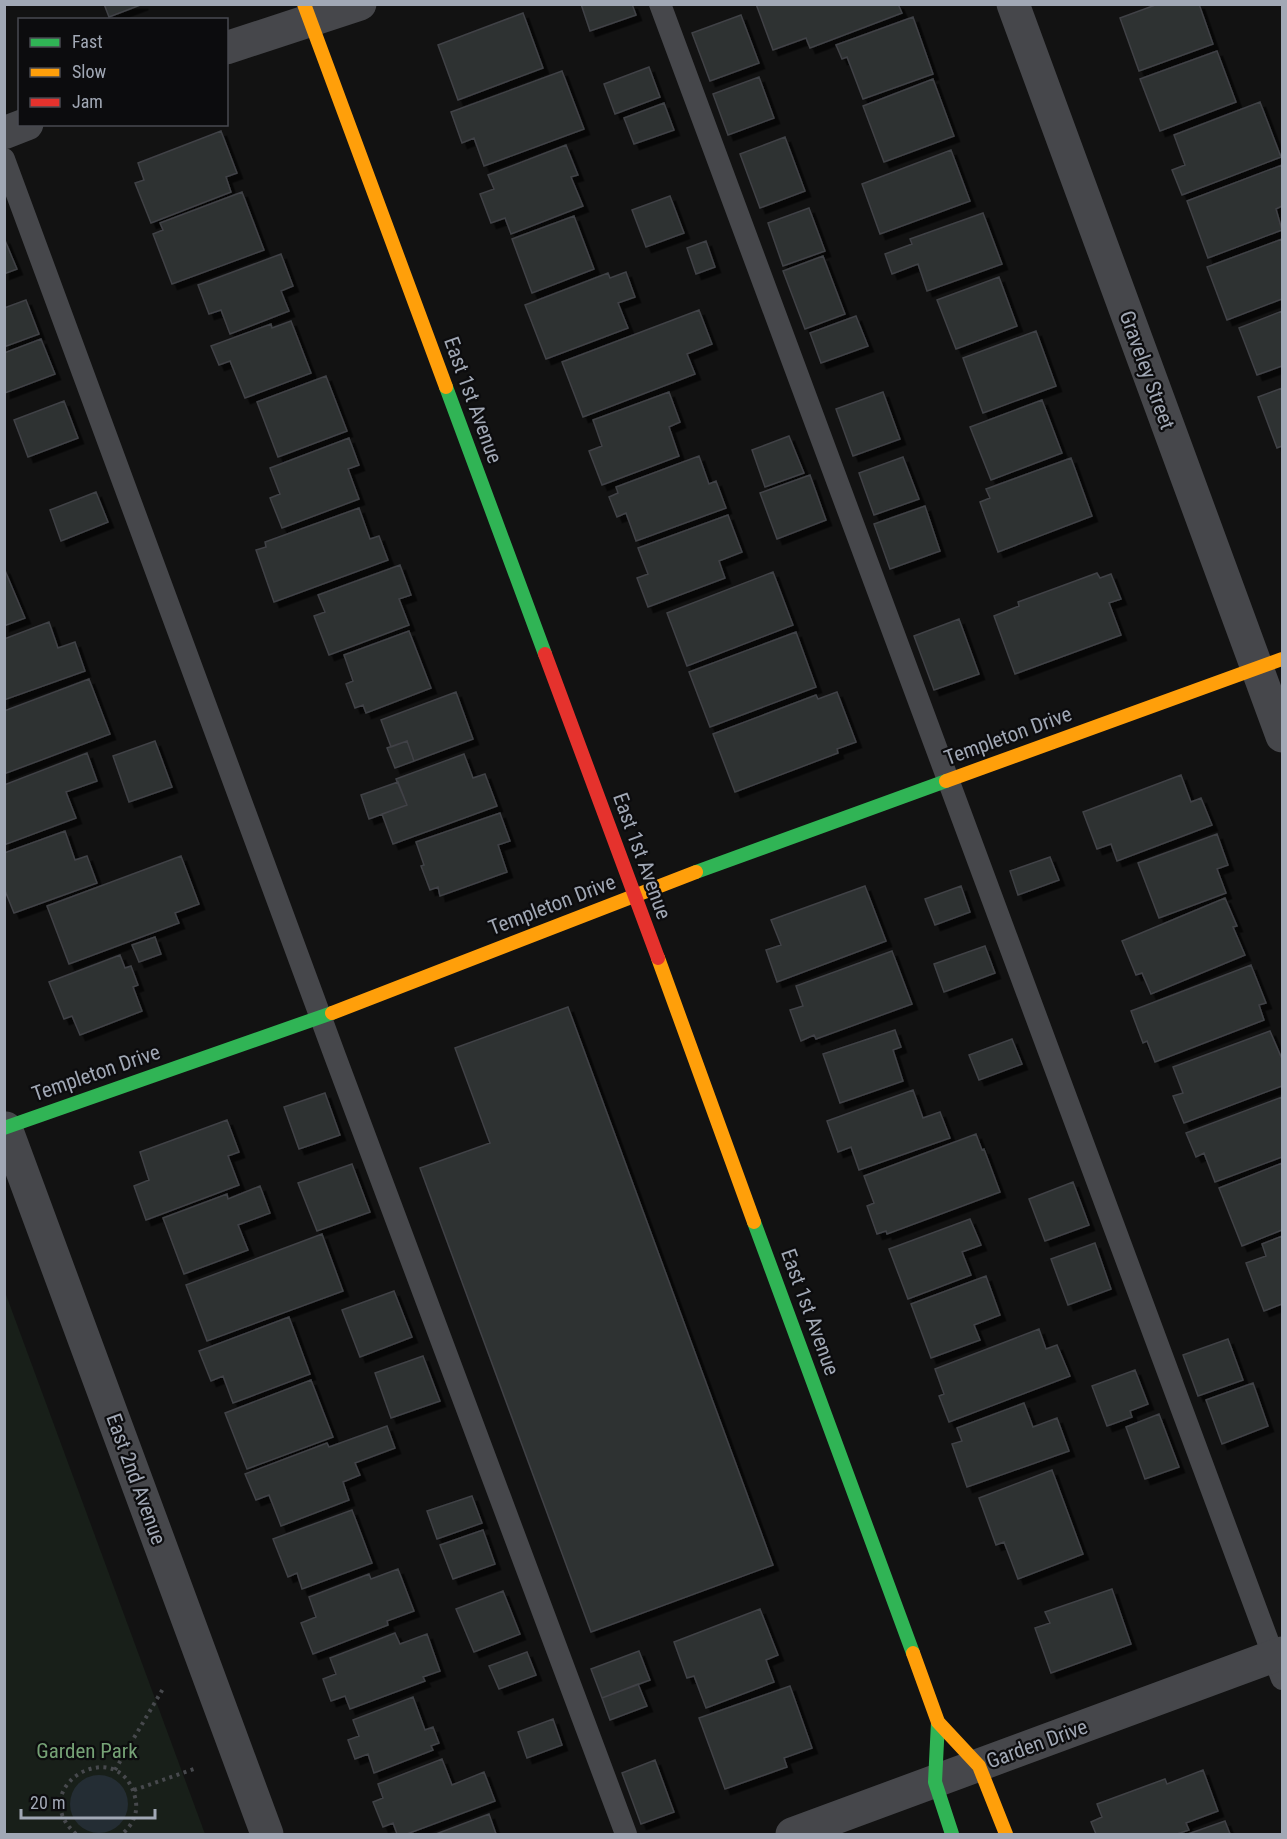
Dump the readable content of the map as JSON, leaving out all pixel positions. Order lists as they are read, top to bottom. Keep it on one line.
{"streets":{"main road":["East 1st Avenue","Templeton Drive"],"street":["Graveley Street","East 2nd Avenue","Garden Drive"]},"crossings":[["Graveley Street","Templeton Drive"],["East 1st Avenue","Templeton Drive"],["East 1st Avenue","Garden Drive"],["Templeton Drive","East 2nd Avenue"]],"parks":["Garden Park"],"legend":["Fast","Slow","Jam"],"scale_bar":"20 m"}
